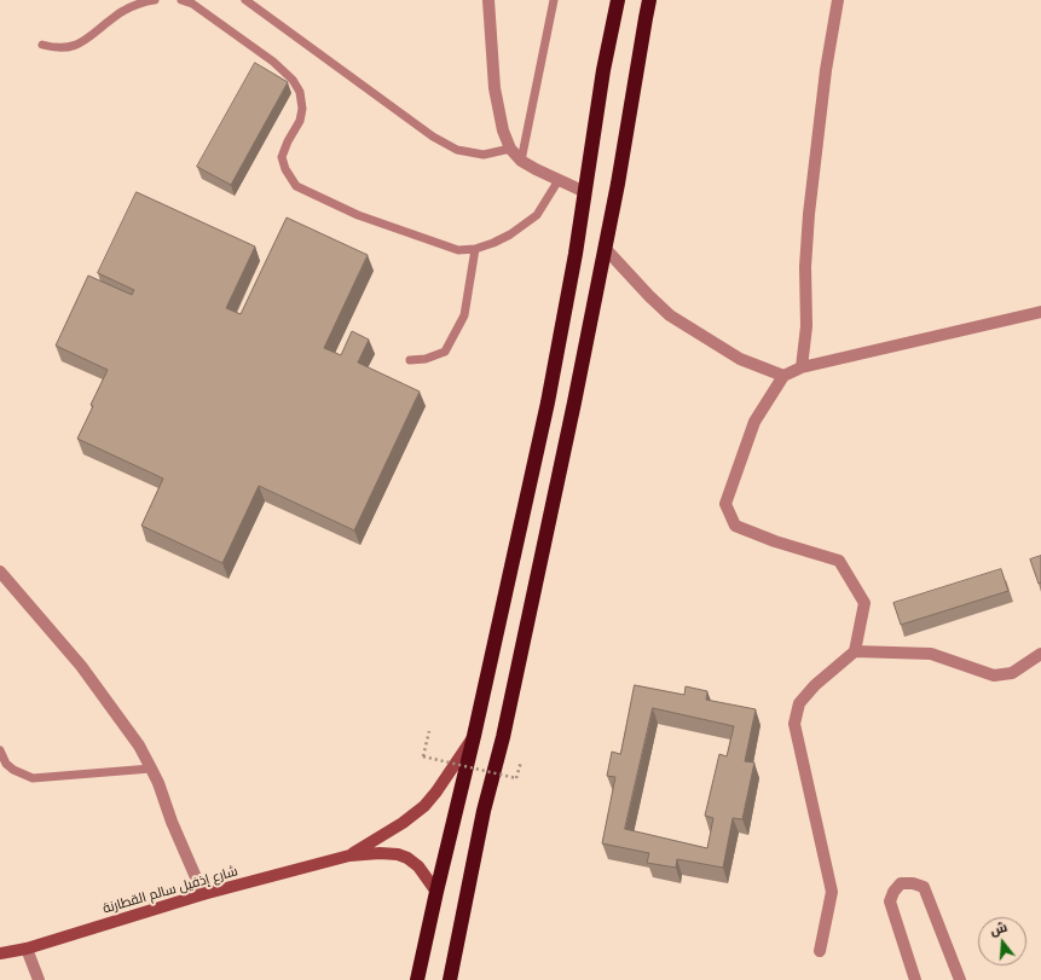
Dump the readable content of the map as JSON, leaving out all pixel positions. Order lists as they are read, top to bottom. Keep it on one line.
{"streets":{"street":["شارع إذفيل سالم القطارنة"]},"north":"top"}
